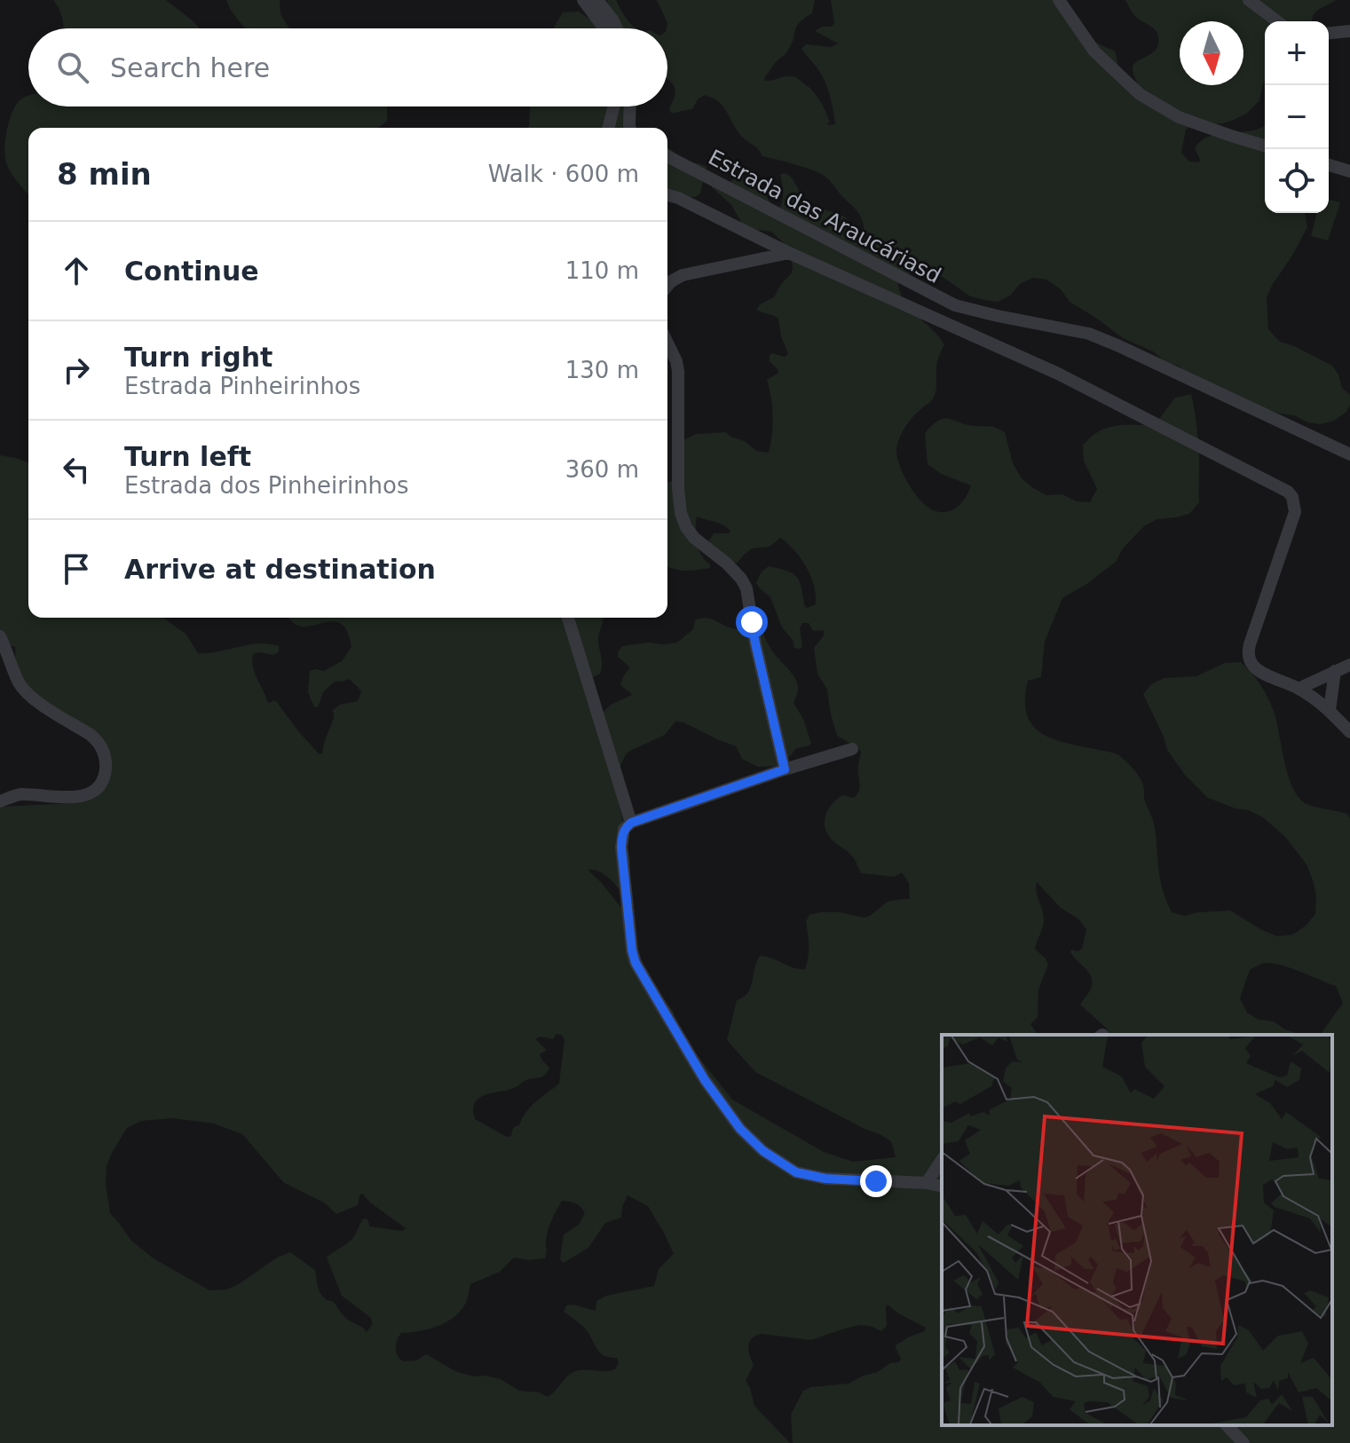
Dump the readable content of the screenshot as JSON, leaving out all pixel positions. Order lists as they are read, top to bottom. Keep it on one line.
{"streets":{"street":["Estrada das Araucáriasd"]},"north":"bottom","page":{"map_buttons":["+","−"],"search":"Search here","heading":["8 min","Walk · 600 m"],"list":[["Continue","110 m"],["Turn right","Estrada Pinheirinhos","130 m"],["Turn left","Estrada dos Pinheirinhos","360 m"],"Arrive at destination"]}}
